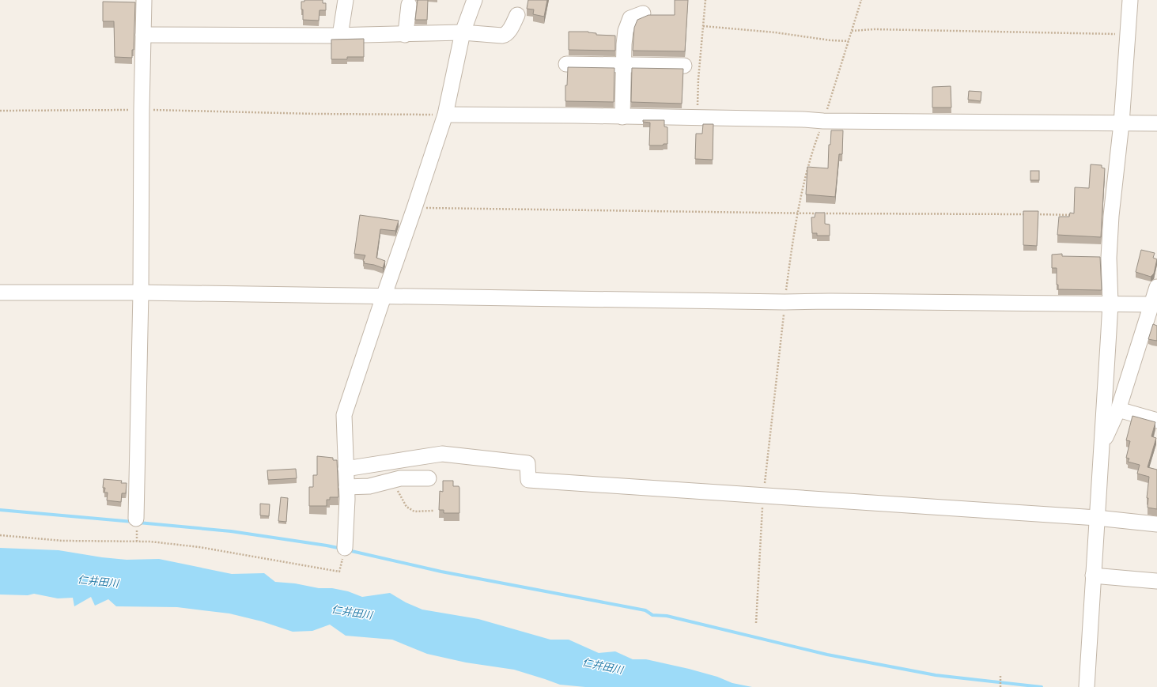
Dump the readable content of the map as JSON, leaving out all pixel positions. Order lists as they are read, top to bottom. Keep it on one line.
{"water":["仁井田川"]}
